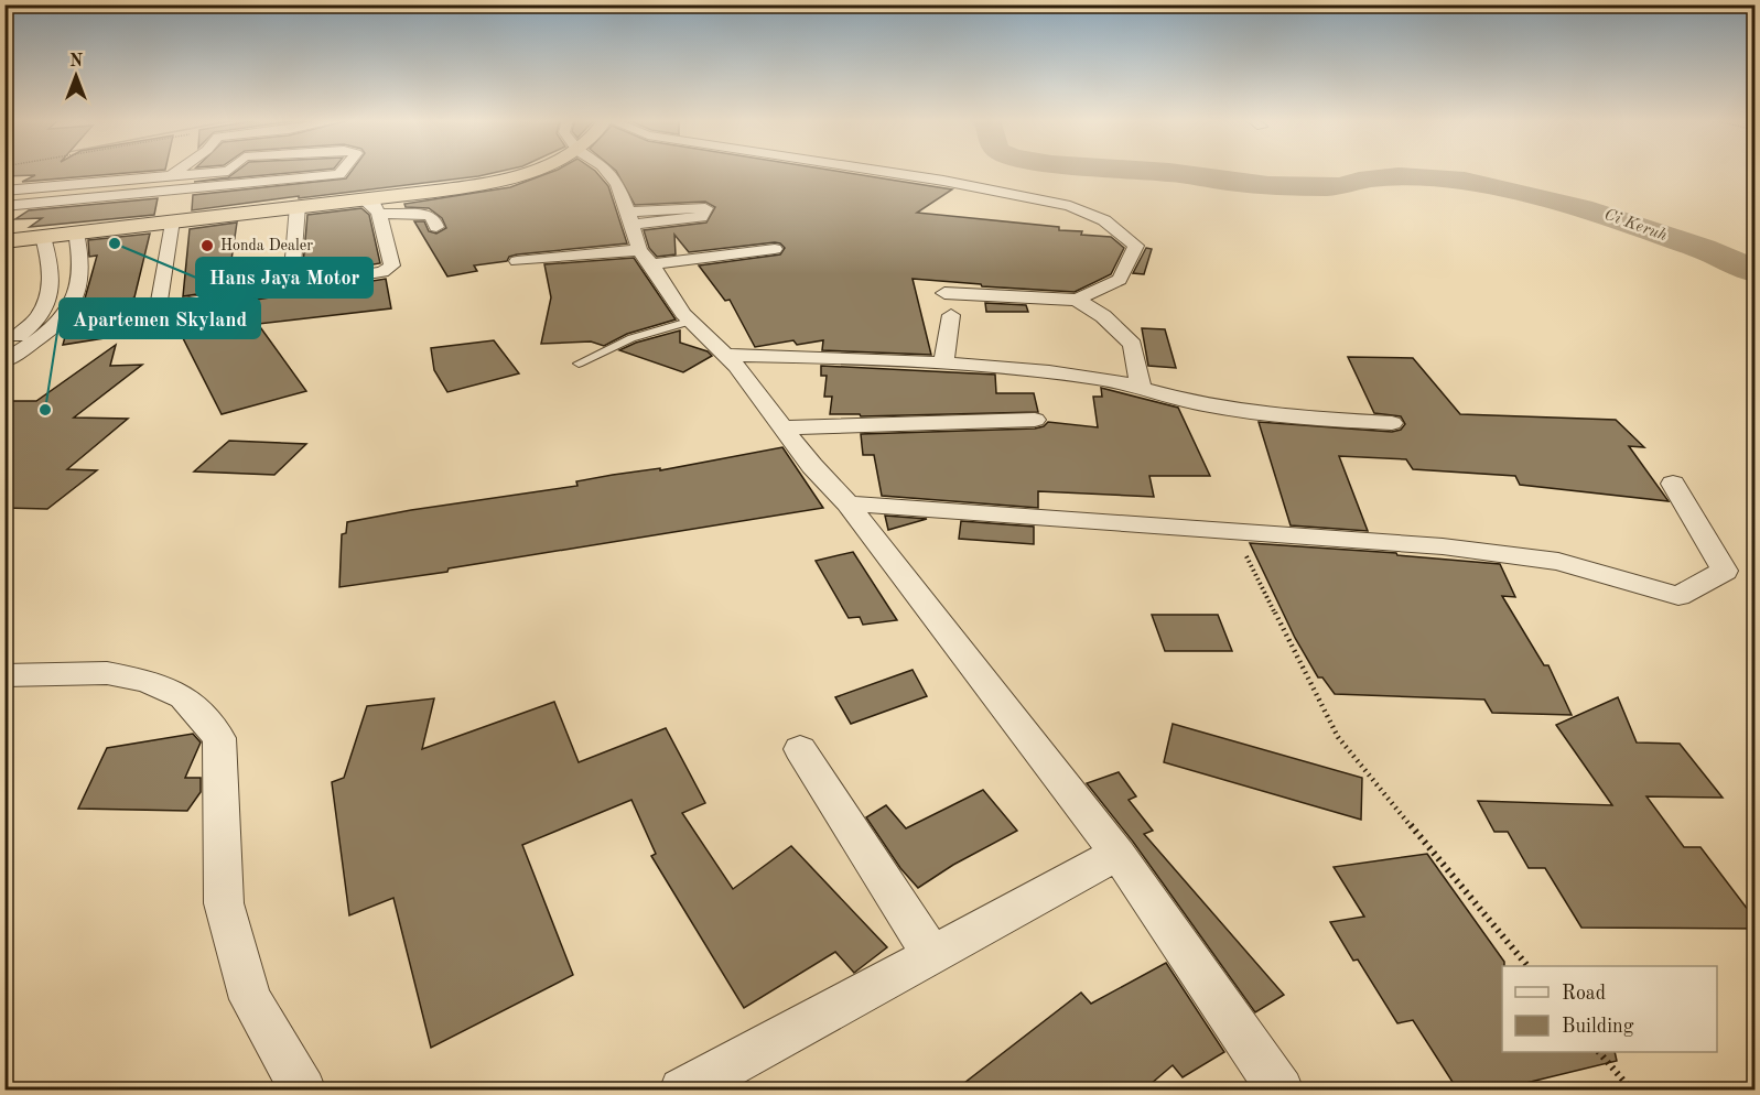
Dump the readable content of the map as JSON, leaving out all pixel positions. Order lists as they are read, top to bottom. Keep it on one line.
{"water":["Ci Keruh"],"places":["Hans Jaya Motor","Honda Dealer","Apartemen Skyland"],"legend":["Road","Building"],"north":"top"}
